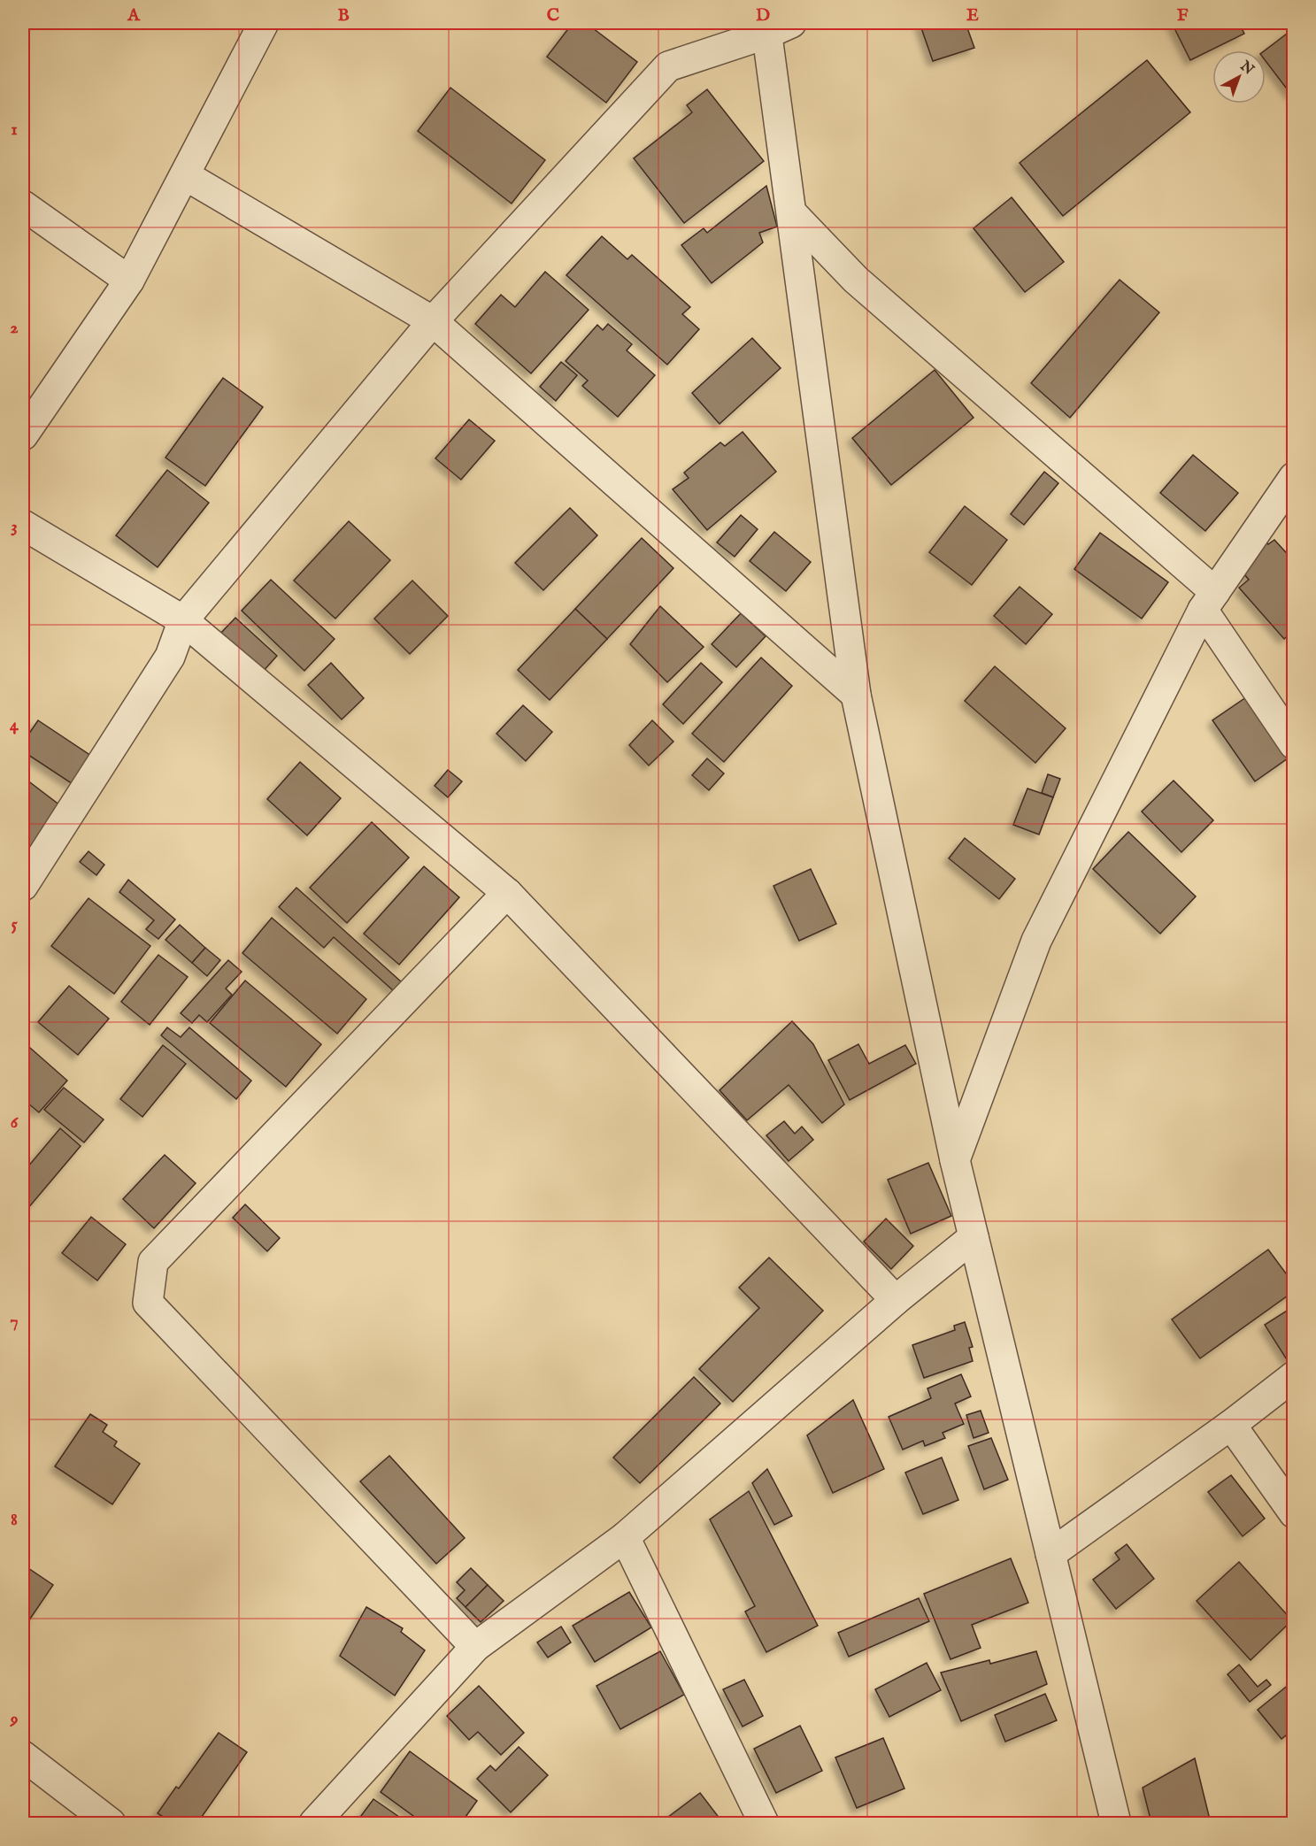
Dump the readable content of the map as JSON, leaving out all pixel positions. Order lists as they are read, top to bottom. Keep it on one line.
{"north":"top right","grid":{"columns":["A","B","C","D","E","F"],"rows":["1","2","3","4","5","6","7","8","9"]}}
